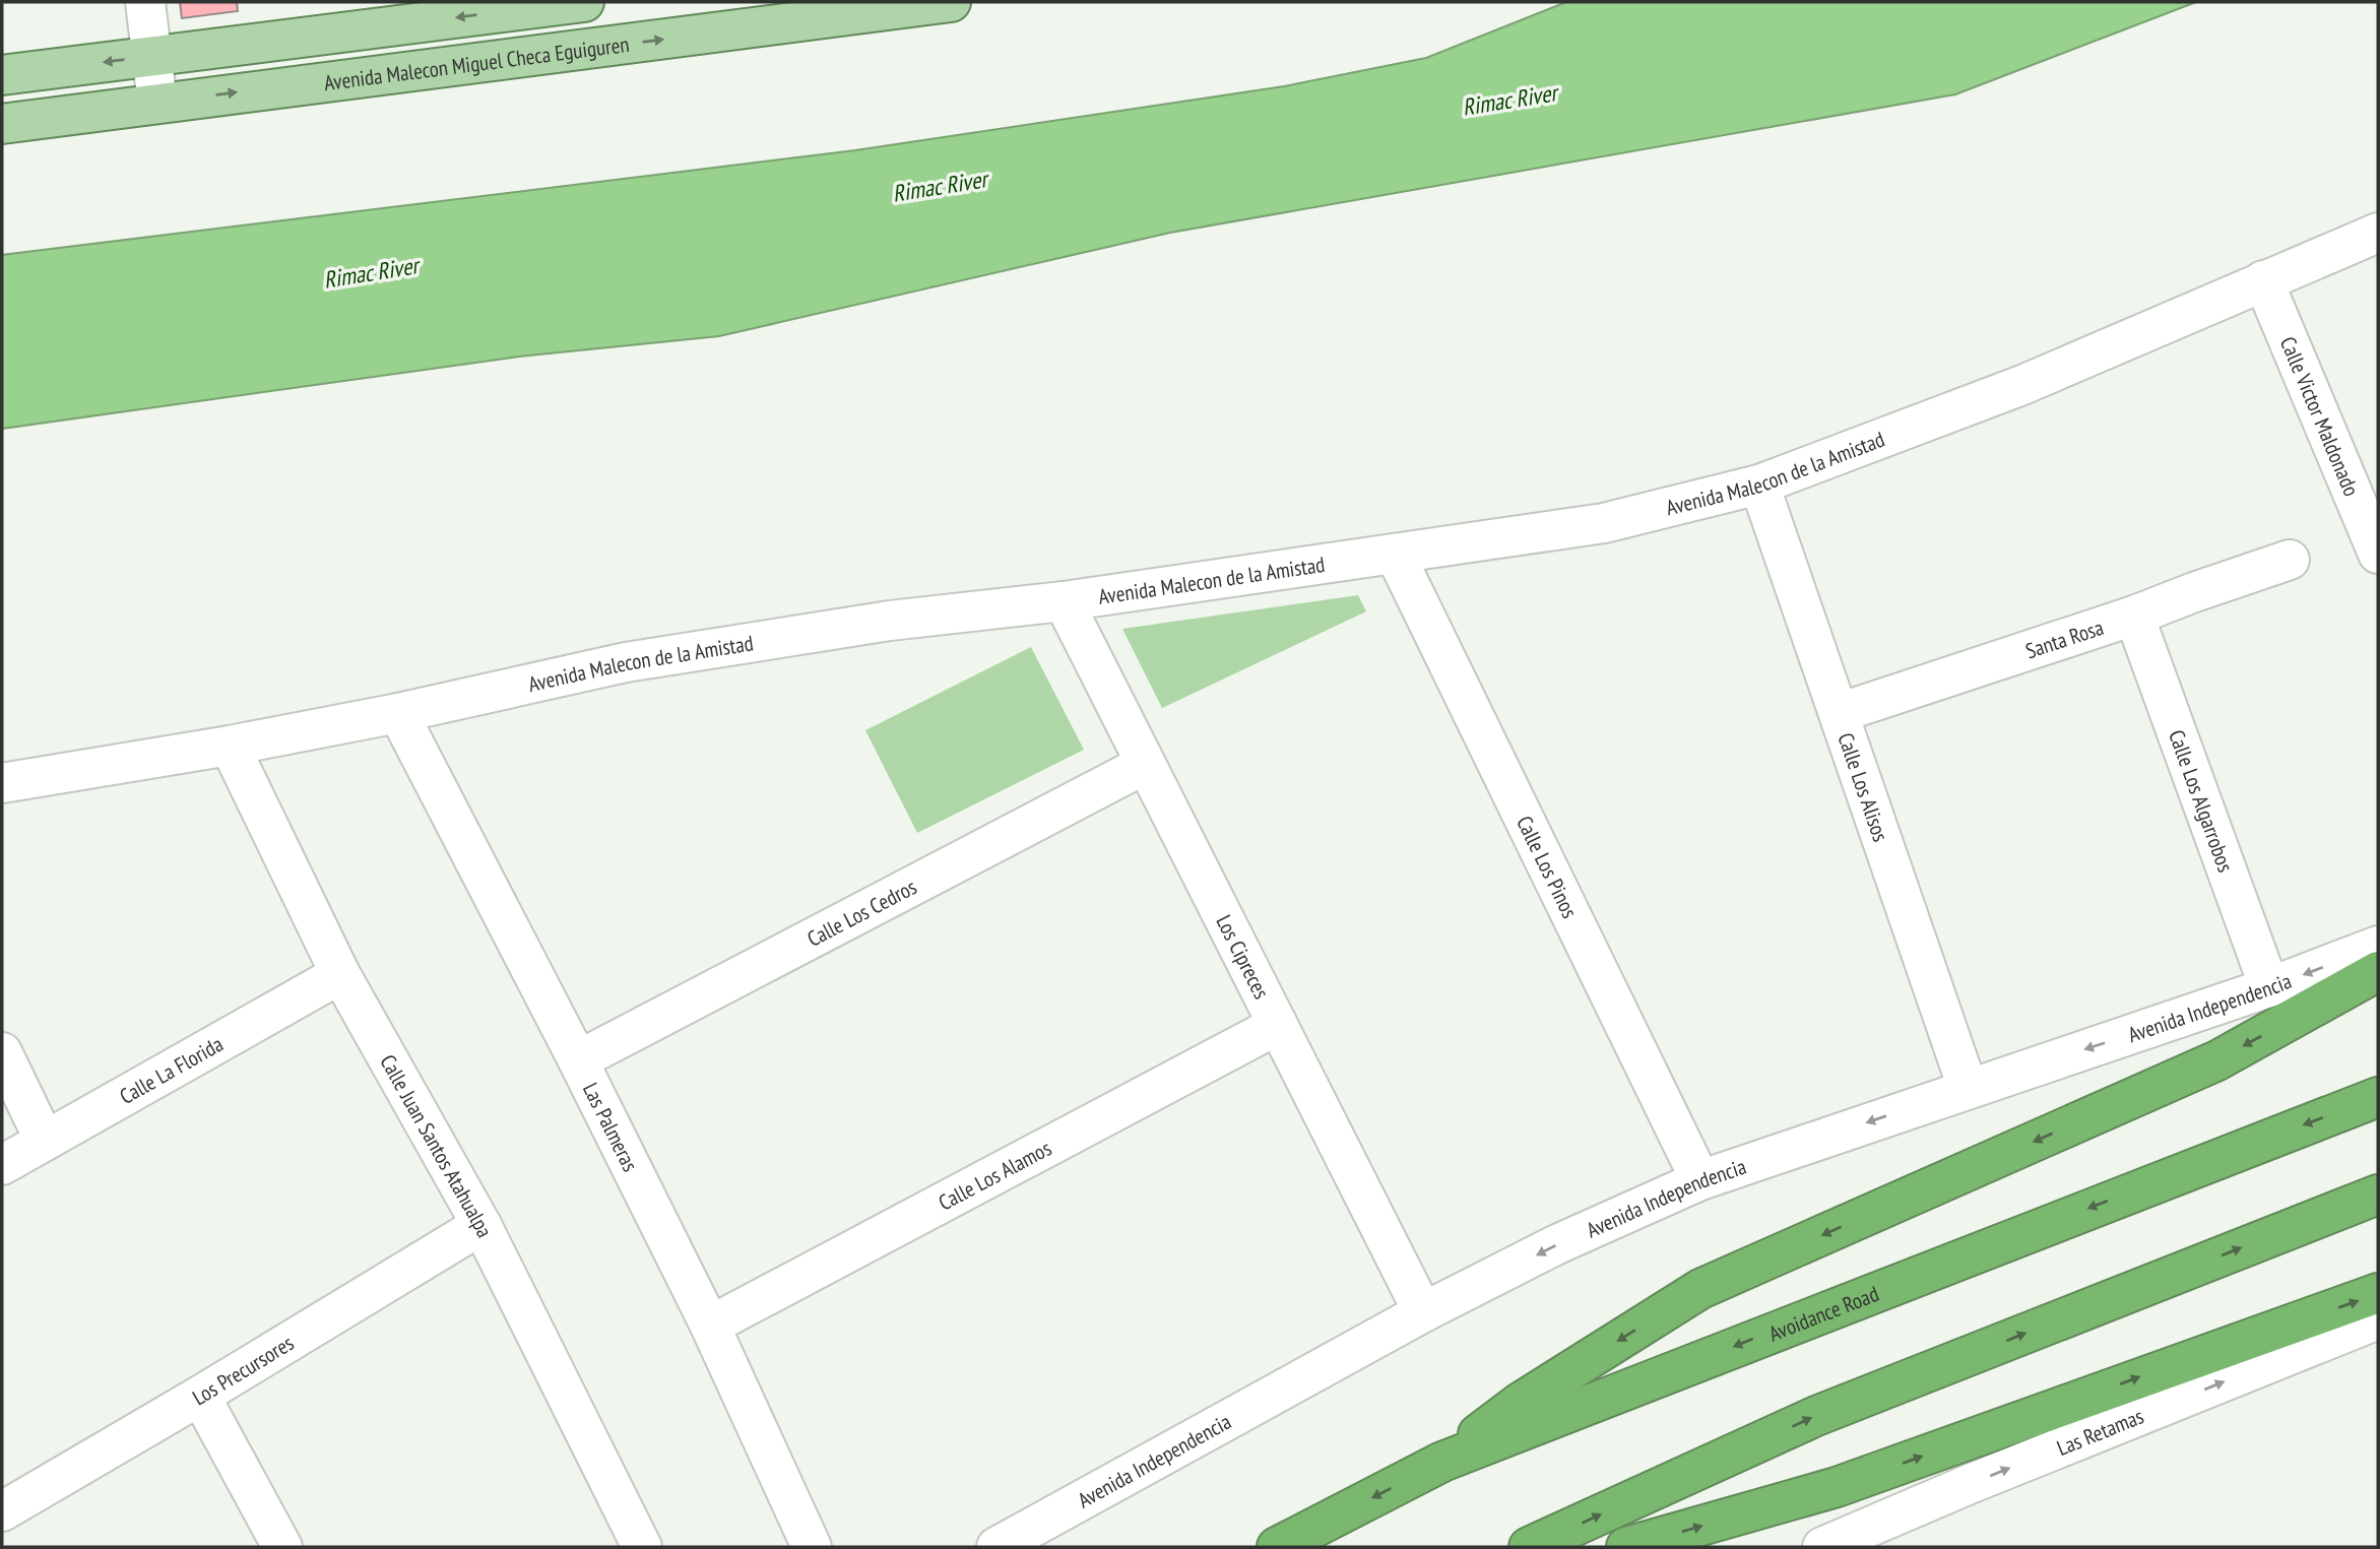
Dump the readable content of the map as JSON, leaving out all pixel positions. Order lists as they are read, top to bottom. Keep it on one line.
{"streets":{"highway":["Avoidance Road"],"main road":["Avenida Malecon Miguel Checa Eguiguren"],"street":["Calle Victor Maldonado","Avenida Malecon de la Amistad","Santa Rosa","Calle Los Alisos","Calle Los Algarrobos","Calle Los Pinos","Calle Los Cedros","Los Cipreces","Avenida Independencia","Calle La Florida","Las Palmeras","Calle Juan Santos Atahualpa","Calle Los Alamos","Los Precursores","Las Retamas"]},"crossings":[["Calle Victor Maldonado","Avenida Malecon de la Amistad"],["Avenida Malecon de la Amistad","Calle Los Alisos"],["Avenida Malecon de la Amistad","Calle Los Pinos"],["Avenida Malecon de la Amistad","Los Cipreces"],["Avenida Malecon de la Amistad","Las Palmeras"],["Avenida Malecon de la Amistad","Calle Juan Santos Atahualpa"],["Santa Rosa","Calle Los Alisos"],["Santa Rosa","Calle Los Algarrobos"],["Calle Los Alisos","Avenida Independencia"],["Calle Los Algarrobos","Avenida Independencia"],["Calle Los Pinos","Avenida Independencia"],["Calle Los Cedros","Los Cipreces"],["Calle Los Cedros","Las Palmeras"],["Los Cipreces","Avenida Independencia"],["Los Cipreces","Calle Los Alamos"],["Calle La Florida","Calle Juan Santos Atahualpa"],["Las Palmeras","Calle Los Alamos"],["Calle Juan Santos Atahualpa","Los Precursores"]],"one_way":["Avenida Independencia","Las Retamas"],"water":["Rimac River"]}
